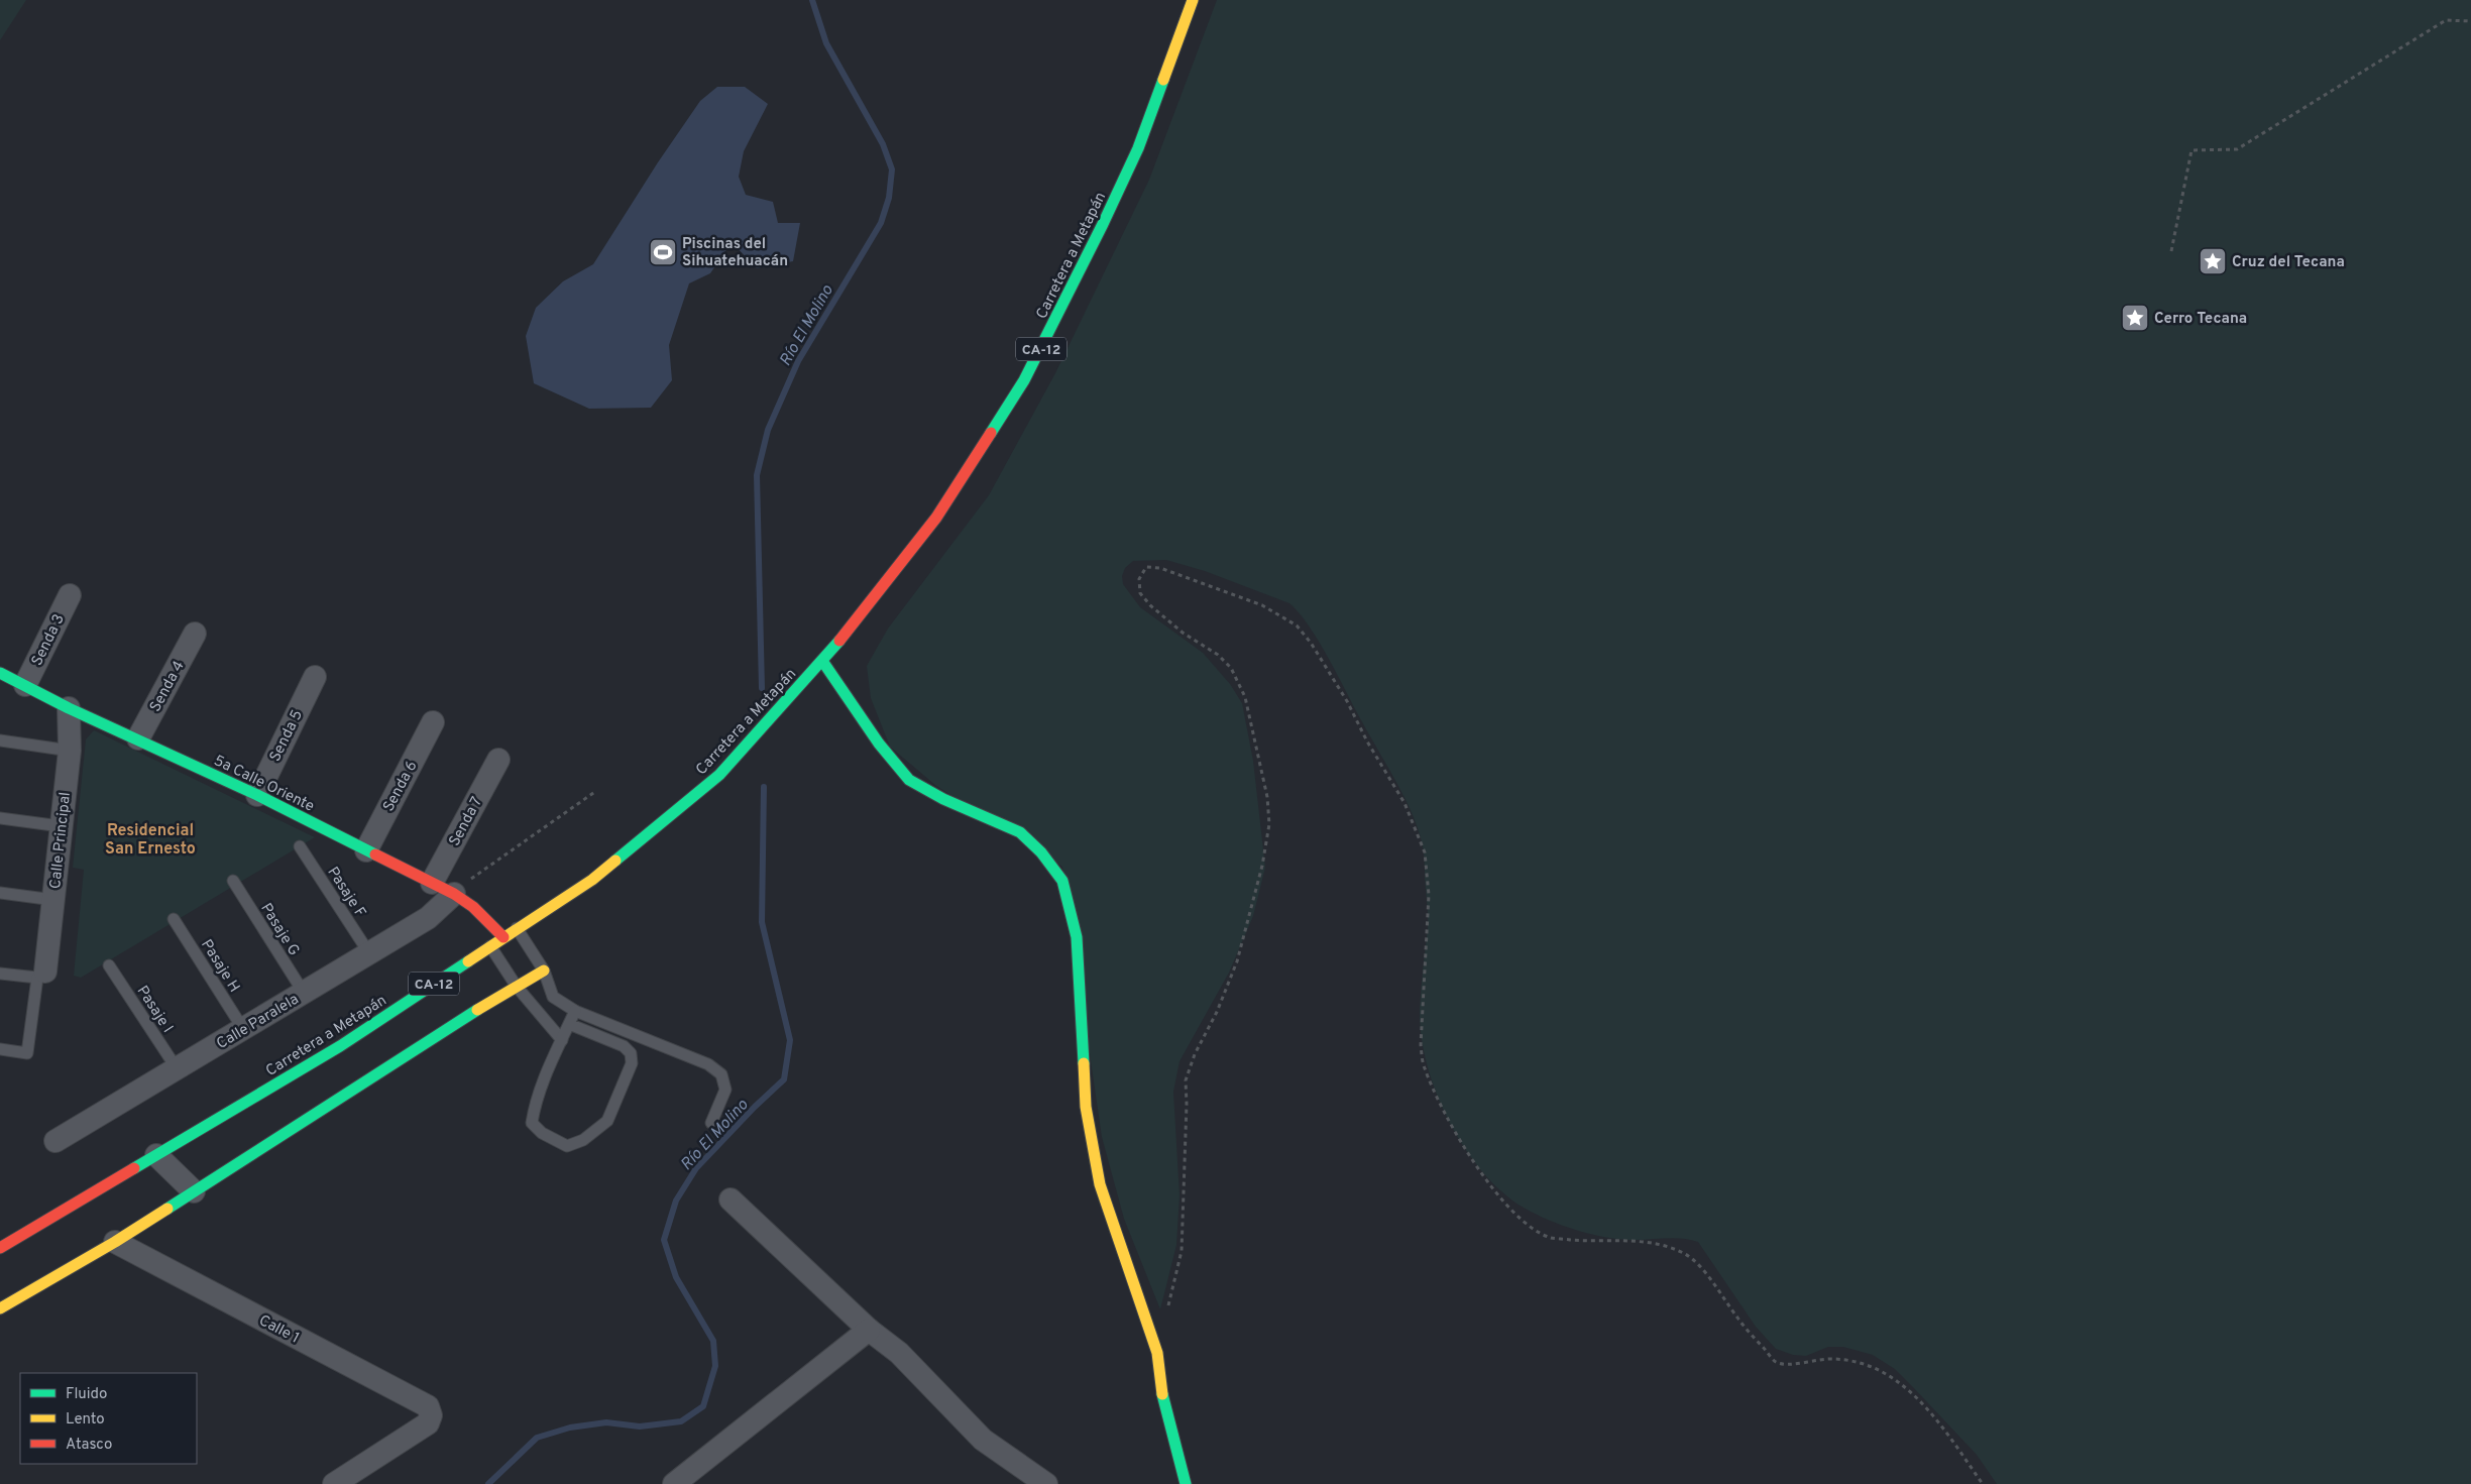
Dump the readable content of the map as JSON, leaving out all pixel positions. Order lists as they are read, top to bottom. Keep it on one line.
{"streets":{"street":["Carretera a Metapán","CA-12","Senda 3","Senda 4","Senda 5","5a Calle Oriente","Senda 6","Senda 7","Calle Principal","Calle Paralela","Calle 1"],"lane":["Pasaje F","Pasaje G","Pasaje H","Pasaje I"]},"crossings":[["Carretera a Metapán","5a Calle Oriente"],["Senda 3","5a Calle Oriente"],["Senda 4","5a Calle Oriente"],["Senda 5","5a Calle Oriente"],["5a Calle Oriente","Senda 6"],["5a Calle Oriente","Senda 7"],["5a Calle Oriente","Calle Principal"],["5a Calle Oriente","Calle Paralela"],["Pasaje F","Calle Paralela"],["Pasaje G","Calle Paralela"],["Pasaje H","Calle Paralela"],["Pasaje I","Calle Paralela"]],"districts":["Residencial San Ernesto"],"water":["Río El Molino"],"places":{"sports":["Piscinas del Sihuatehuacán"],"place":["Cruz del Tecana","Cerro Tecana"]},"legend":["Fluido","Lento","Atasco"]}
